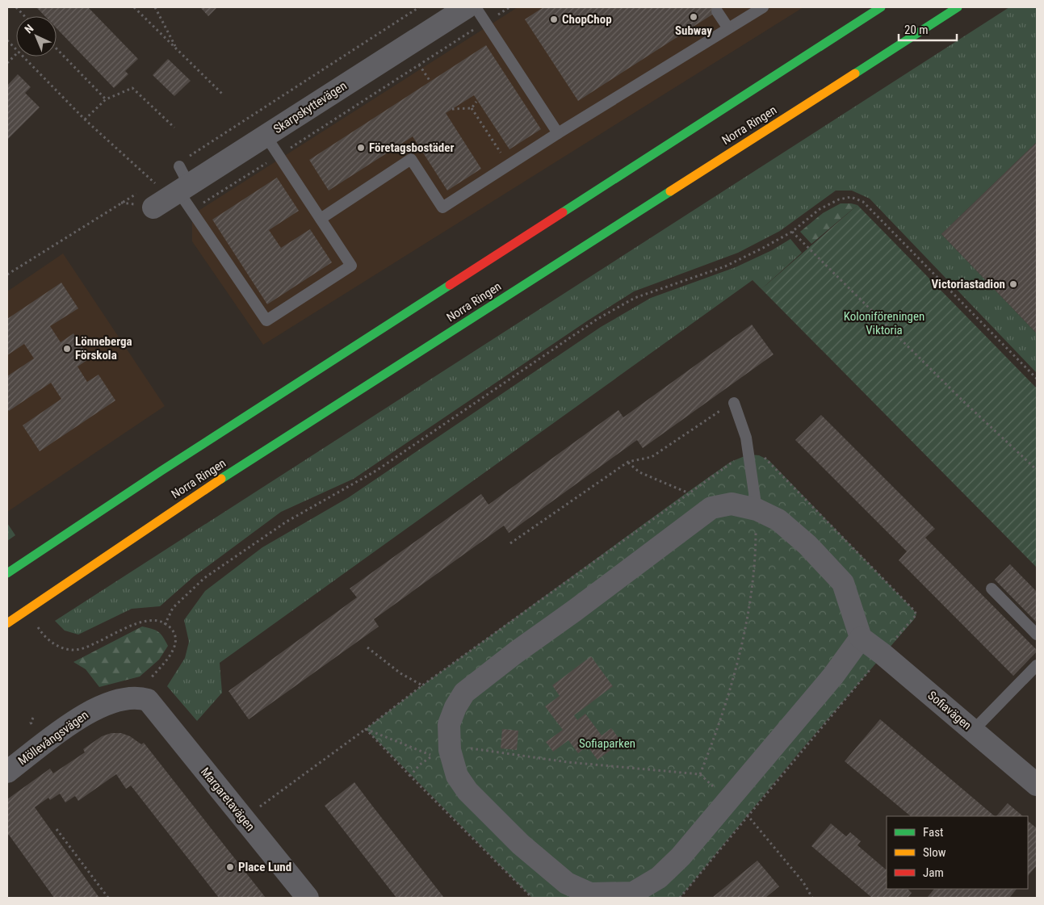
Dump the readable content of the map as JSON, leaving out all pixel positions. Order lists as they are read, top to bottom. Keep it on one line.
{"streets":{"main road":["Norra Ringen"],"street":["Skarpskyttevägen","Sofiavägen","Möllevångsvägen","Margaretavägen"]},"crossings":[["Möllevångsvägen","Margaretavägen"]],"parks":["Koloniföreningen Viktoria","Sofiaparken"],"places":["Subway","ChopChop","Företagsbostäder","Victoriastadion","Lönneberga Förskola","Place Lund"],"legend":["Fast","Slow","Jam"],"scale_bar":"20 m","north":"top left"}
